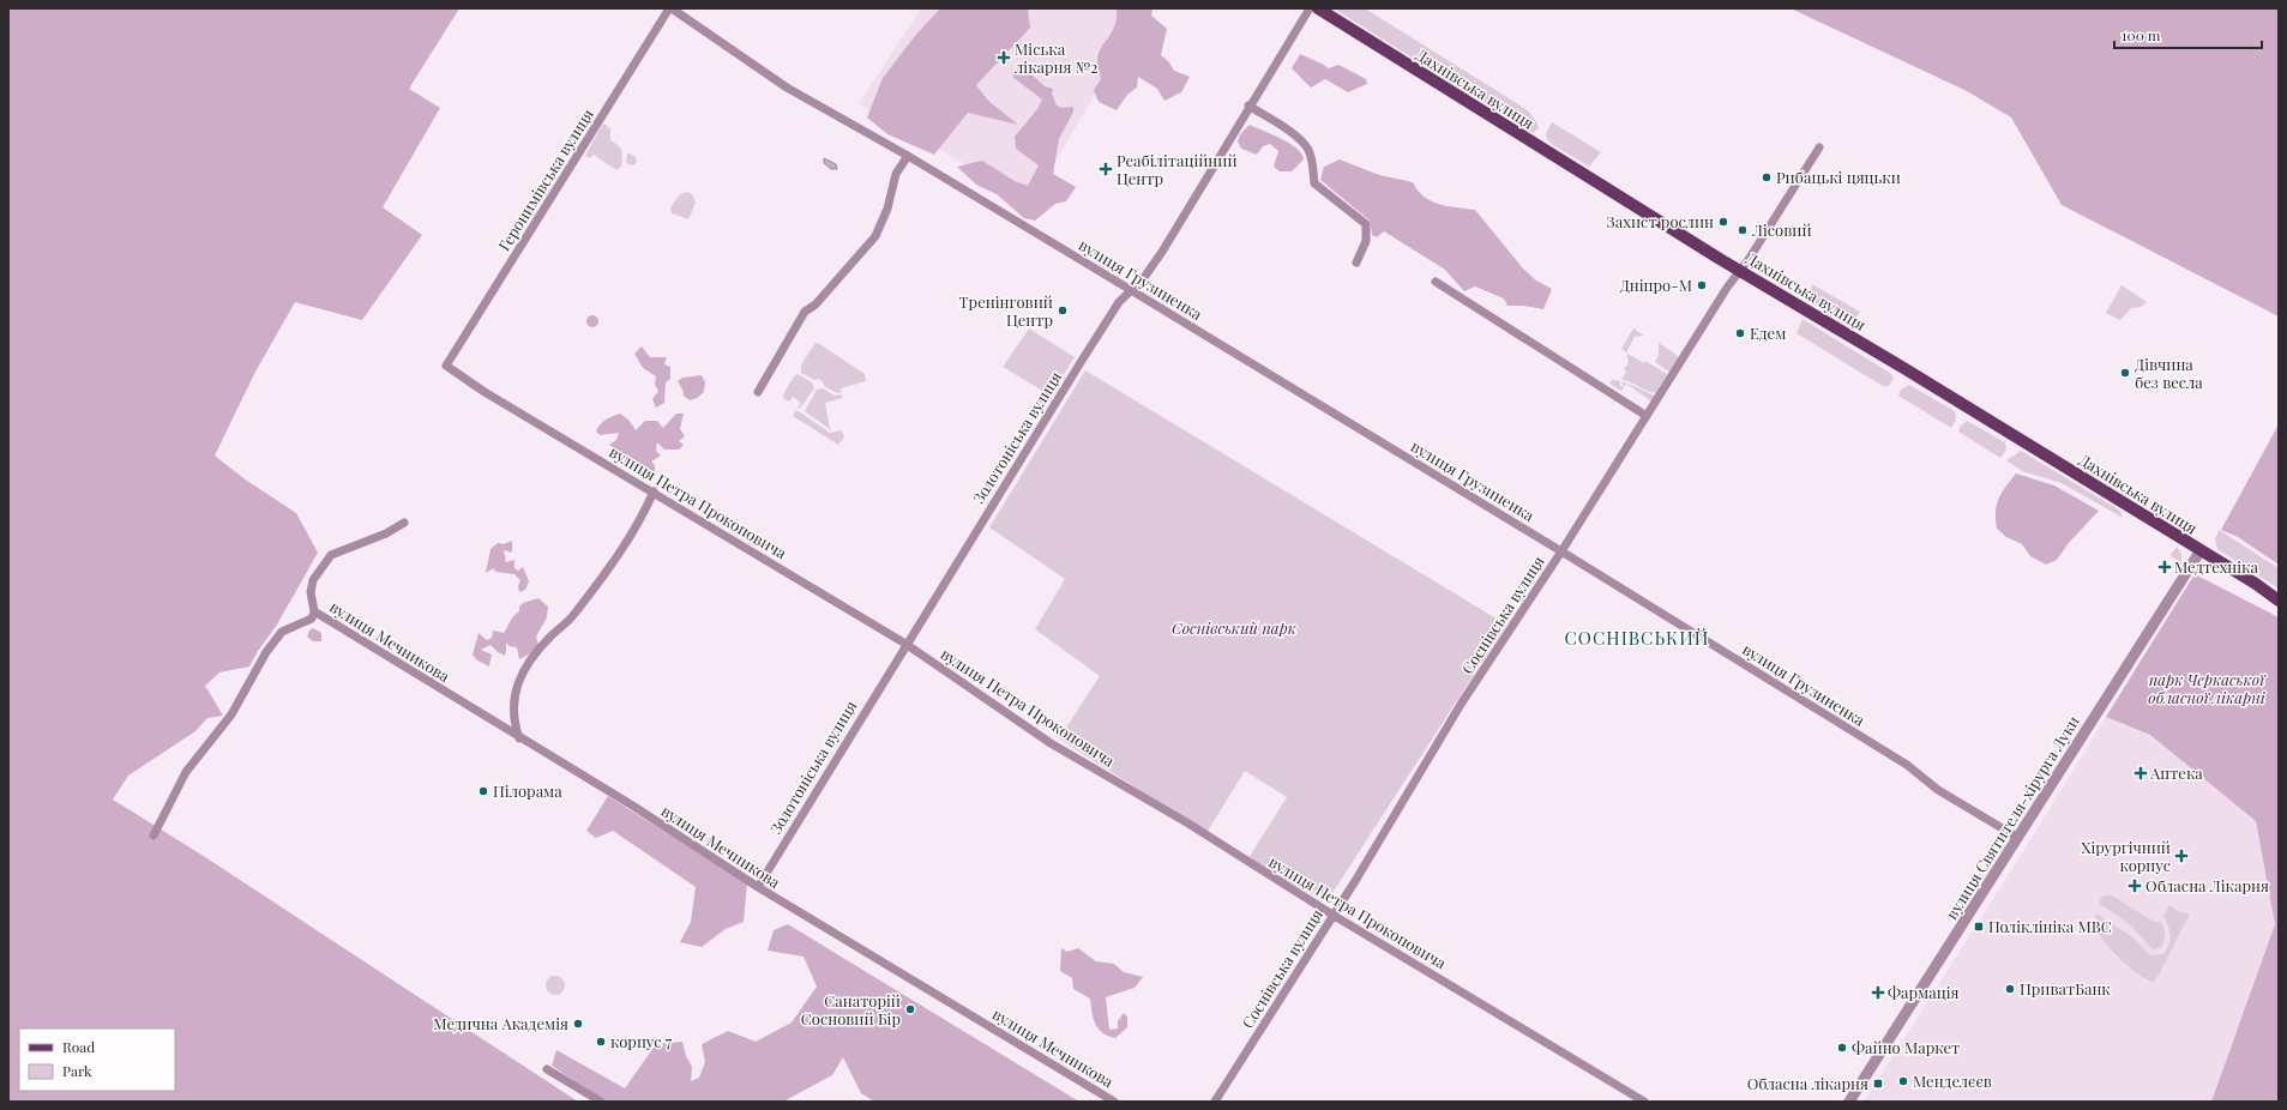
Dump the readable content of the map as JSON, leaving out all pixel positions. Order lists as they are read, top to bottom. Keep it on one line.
{"streets":{"main road":["Дахнівська вулиця"],"street":["Геронимівська вулиця","вулиця Грузиненка","Золотоніська вулиця","вулиця Петра Прокоповича","Соснівська вулиця","вулиця Мечникова","вулиця Святителя-хірурга Луки"]},"crossings":[["Дахнівська вулиця","Соснівська вулиця"],["Дахнівська вулиця","вулиця Святителя-хірурга Луки"],["Геронимівська вулиця","вулиця Грузиненка"],["Геронимівська вулиця","вулиця Петра Прокоповича"],["вулиця Грузиненка","Золотоніська вулиця"],["вулиця Грузиненка","Соснівська вулиця"],["вулиця Грузиненка","вулиця Святителя-хірурга Луки"],["Золотоніська вулиця","вулиця Петра Прокоповича"],["Золотоніська вулиця","вулиця Мечникова"],["вулиця Петра Прокоповича","Соснівська вулиця"]],"districts":["СОСНІВСЬКИЙ"],"parks":["Соснівський парк","парк Черкаської обласної лікарні"],"places":{"health":["Міська лікарня №2","Реабілітаційний Центр","Медтехніка","Аптека","Хірургічний корпус","Обласна Лікарня","Фармація"],"other":["Рибацькі цяцьки","Захист рослин","Лісовий","Дніпро-М","Тренінговий Центр","Едем","Дівчина без весла","Пілорама","ПриватБанк","Санаторій Сосновий Бір","Медична Академія","корпус 7","Файно Маркет","Менделєєв"],"transit":["Поліклініка МВС","Обласна лікарня"]},"legend":["Road","Park"],"scale_bar":"100 m"}
